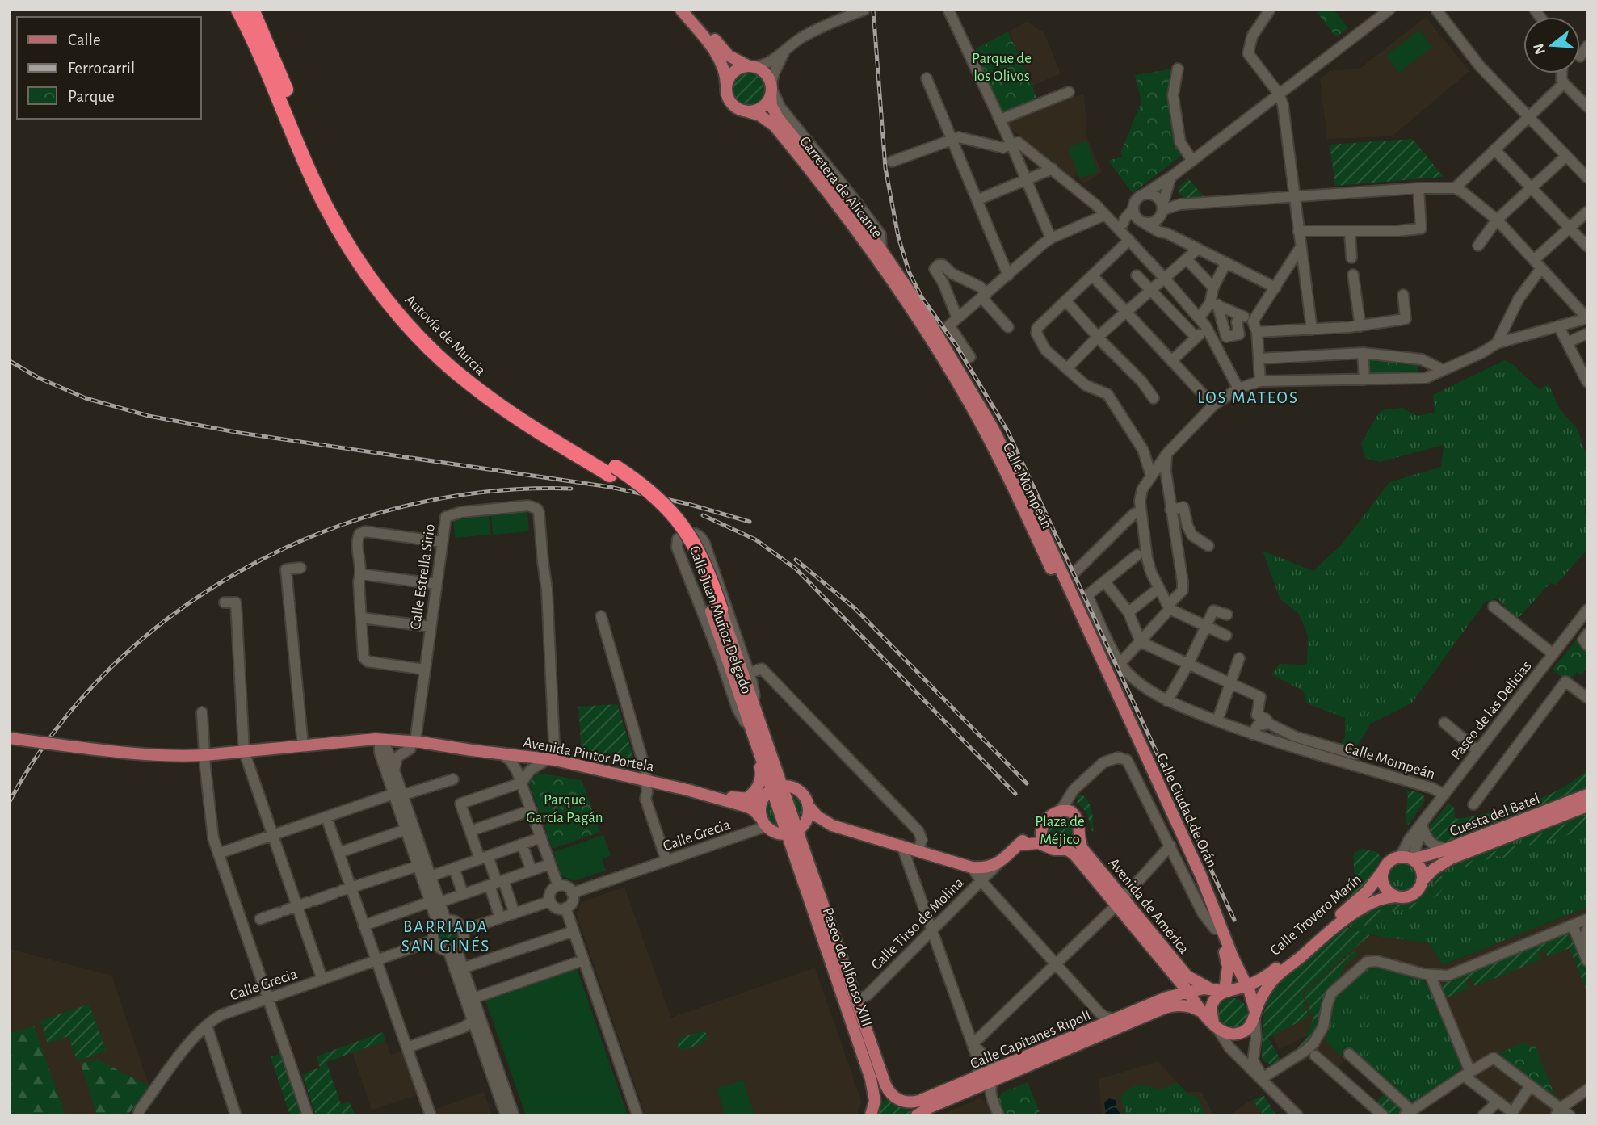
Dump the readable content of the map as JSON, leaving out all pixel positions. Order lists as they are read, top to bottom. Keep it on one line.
{"streets":{"highway":["Autovía de Murcia"],"main road":["Carretera de Alicante","Calle Mompeán","Calle Juan Muñoz Delgado","Avenida Pintor Portela","Calle Ciudad de Orán","Cuesta del Batel","Avenida de América","Calle Trovero Marín","Calle Tirso de Molina","Paseo de Alfonso XIII","Calle Capitanes Ripoll"],"street":["Calle Estrella Sirio","Paseo de las Delicias","Calle Grecia"]},"crossings":[["Carretera de Alicante","Calle Mompeán"],["Autovía de Murcia","Calle Juan Muñoz Delgado"],["Calle Mompeán","Paseo de las Delicias"],["Calle Mompeán","Calle Ciudad de Orán"],["Calle Estrella Sirio","Avenida Pintor Portela"],["Calle Juan Muñoz Delgado","Avenida Pintor Portela"],["Calle Juan Muñoz Delgado","Paseo de Alfonso XIII"],["Paseo de las Delicias","Cuesta del Batel"],["Paseo de las Delicias","Calle Trovero Marín"],["Avenida Pintor Portela","Calle Grecia"],["Avenida Pintor Portela","Paseo de Alfonso XIII"],["Cuesta del Batel","Calle Trovero Marín"],["Avenida de América","Calle Tirso de Molina"],["Calle Tirso de Molina","Paseo de Alfonso XIII"],["Paseo de Alfonso XIII","Calle Capitanes Ripoll"]],"districts":["LOS MATEOS","BARRIADA SAN GINÉS"],"parks":["Parque de los Olivos","Parque García Pagán","Plaza de Méjico"],"legend":["Calle","Ferrocarril","Parque"],"north":"left"}
